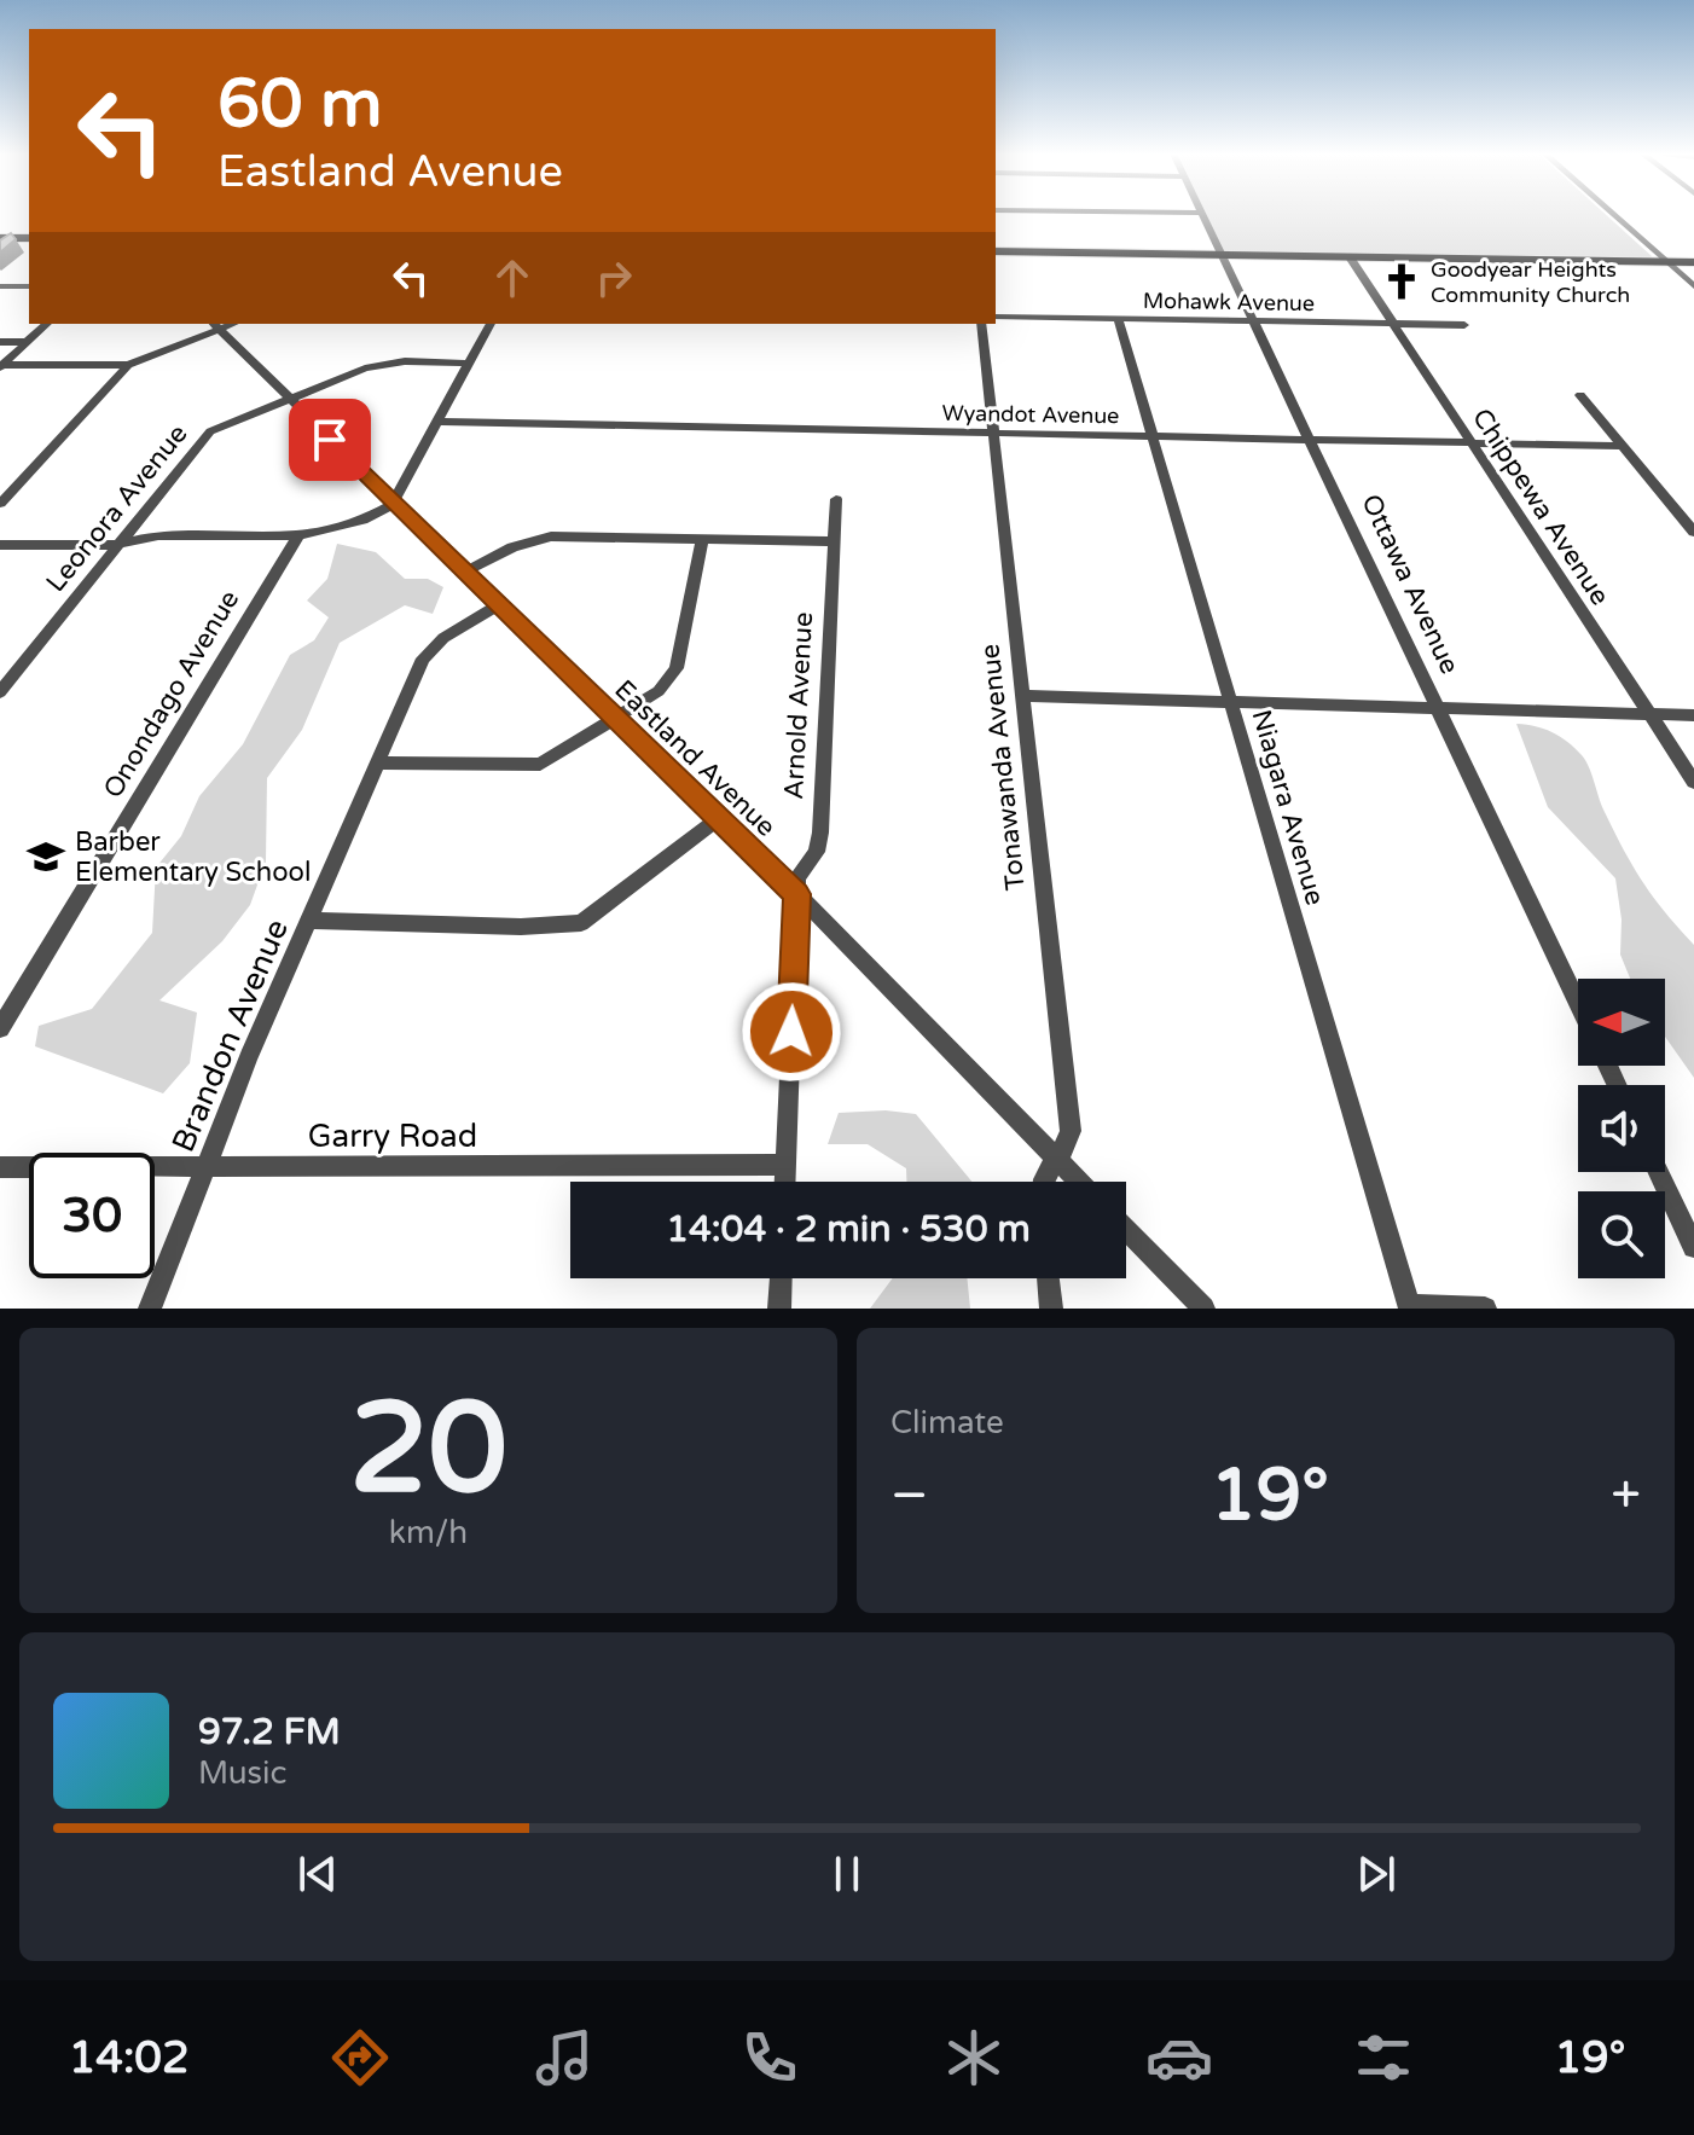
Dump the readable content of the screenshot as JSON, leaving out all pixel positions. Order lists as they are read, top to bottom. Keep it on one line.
{"streets":{"street":["Mohawk Avenue","Wyandot Avenue","Chippewa Avenue","Leonora Avenue","Ottawa Avenue","Onondago Avenue","Arnold Avenue","Eastland Avenue","Tonawanda Avenue","Niagara Avenue","Brandon Avenue","Garry Road"]},"crossings":[["Mohawk Avenue","Chippewa Avenue"],["Mohawk Avenue","Ottawa Avenue"],["Mohawk Avenue","Niagara Avenue"],["Wyandot Avenue","Chippewa Avenue"],["Wyandot Avenue","Ottawa Avenue"],["Wyandot Avenue","Tonawanda Avenue"],["Wyandot Avenue","Niagara Avenue"],["Leonora Avenue","Eastland Avenue"],["Arnold Avenue","Eastland Avenue"],["Arnold Avenue","Garry Road"],["Eastland Avenue","Tonawanda Avenue"],["Eastland Avenue","Brandon Avenue"],["Brandon Avenue","Garry Road"]],"places":{"church":["Goodyear Heights Community Church"],"school or university":["Barber Elementary School"]},"north":"left","page":{"turn":["60 m","Eastland Avenue"],"limit":"30","trip":"14:04 · 2 min · 530 m","tile":[["20","km/h"],"Climate"],"heat":["−","19°","+"],"song":["97.2 FM","Music"],"tabs":["14:02","19°"]}}
